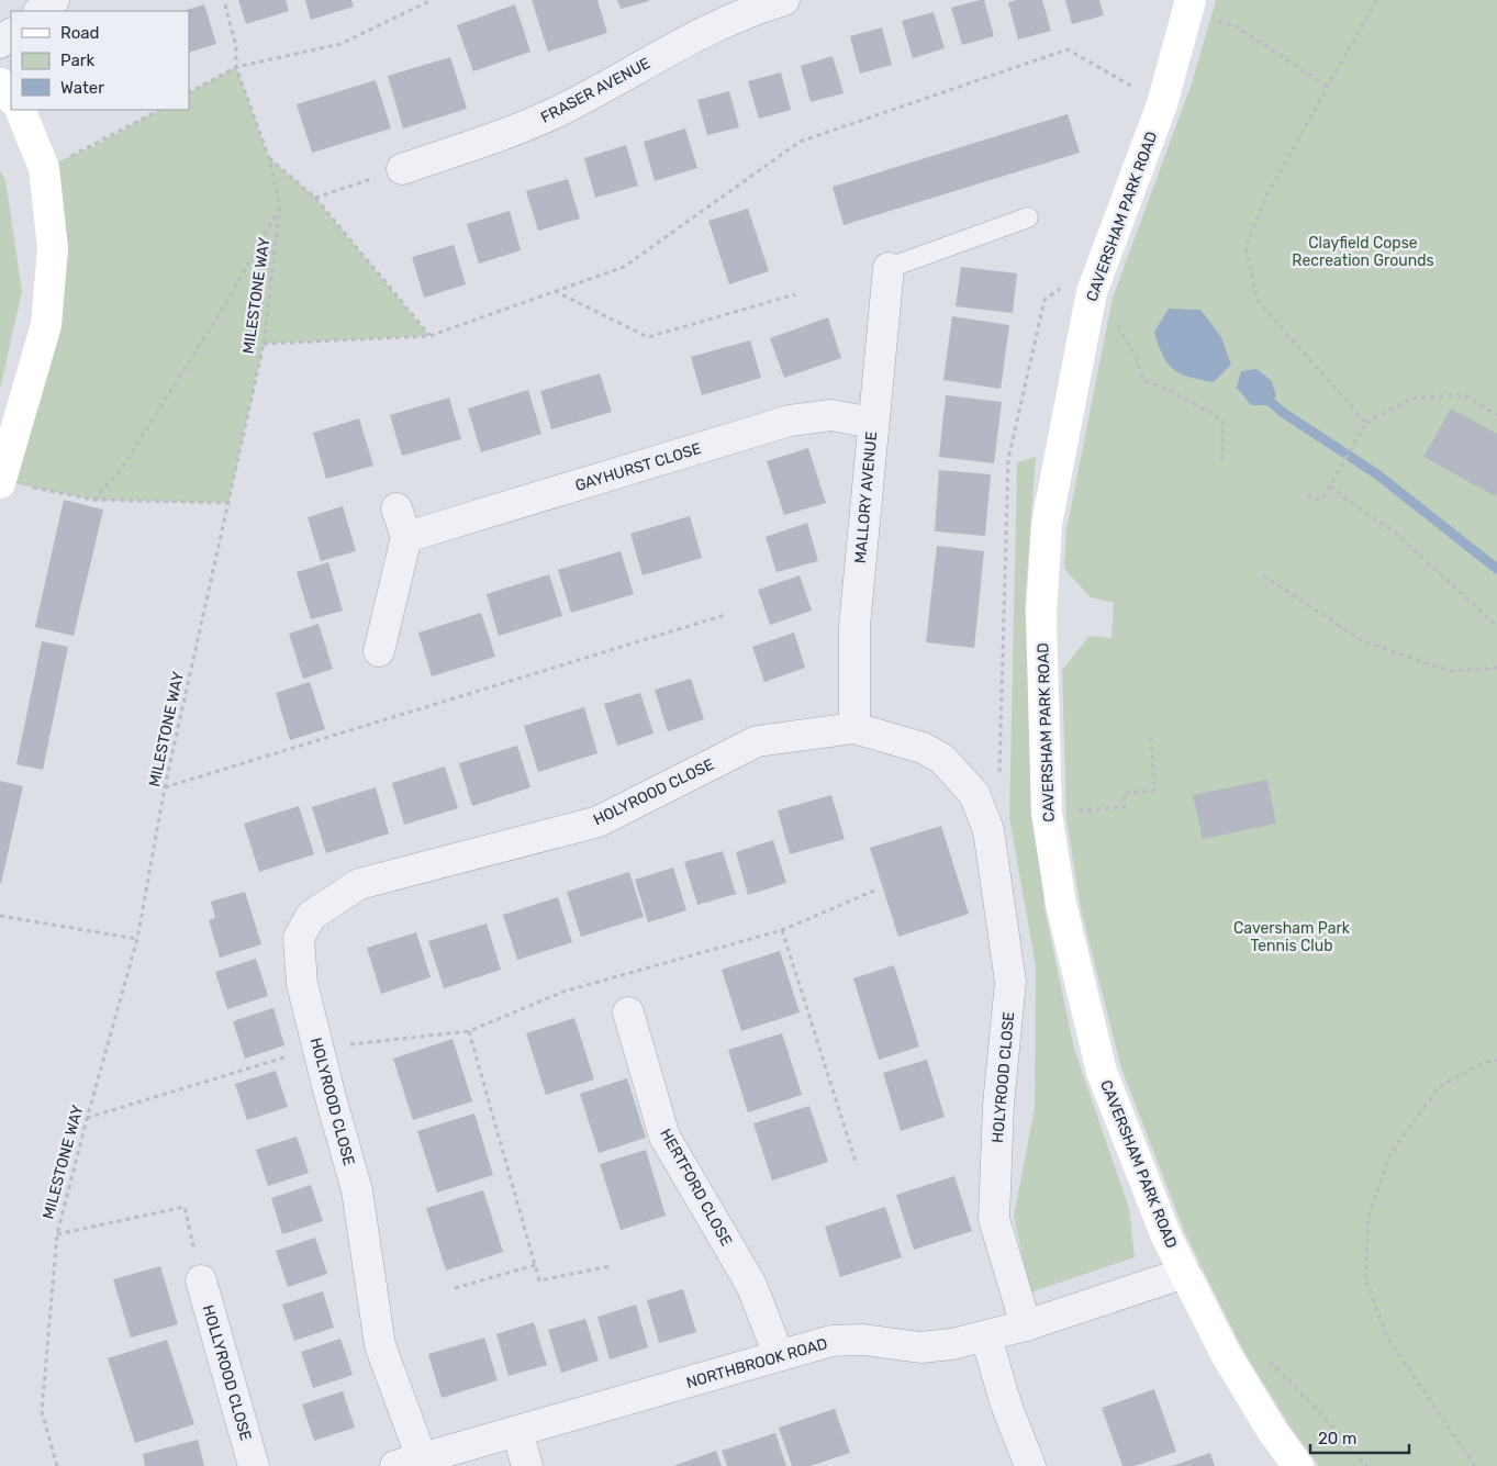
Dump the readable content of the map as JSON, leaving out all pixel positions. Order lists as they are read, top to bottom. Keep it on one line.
{"streets":{"street":["FRASER AVENUE","CAVERSHAM PARK ROAD","GAYHURST CLOSE","MALLORY AVENUE","HOLYROOD CLOSE","HERTFORD CLOSE","NORTHBROOK ROAD","HOLLYROOD CLOSE"],"path":["MILESTONE WAY"]},"crossings":[["CAVERSHAM PARK ROAD","NORTHBROOK ROAD"],["GAYHURST CLOSE","MALLORY AVENUE"],["MALLORY AVENUE","HOLYROOD CLOSE"],["HOLYROOD CLOSE","NORTHBROOK ROAD"],["HERTFORD CLOSE","NORTHBROOK ROAD"]],"parks":["Clayfield Copse Recreation Grounds","Caversham Park Tennis Club"],"legend":["Road","Park","Water"],"scale_bar":"20 m"}
